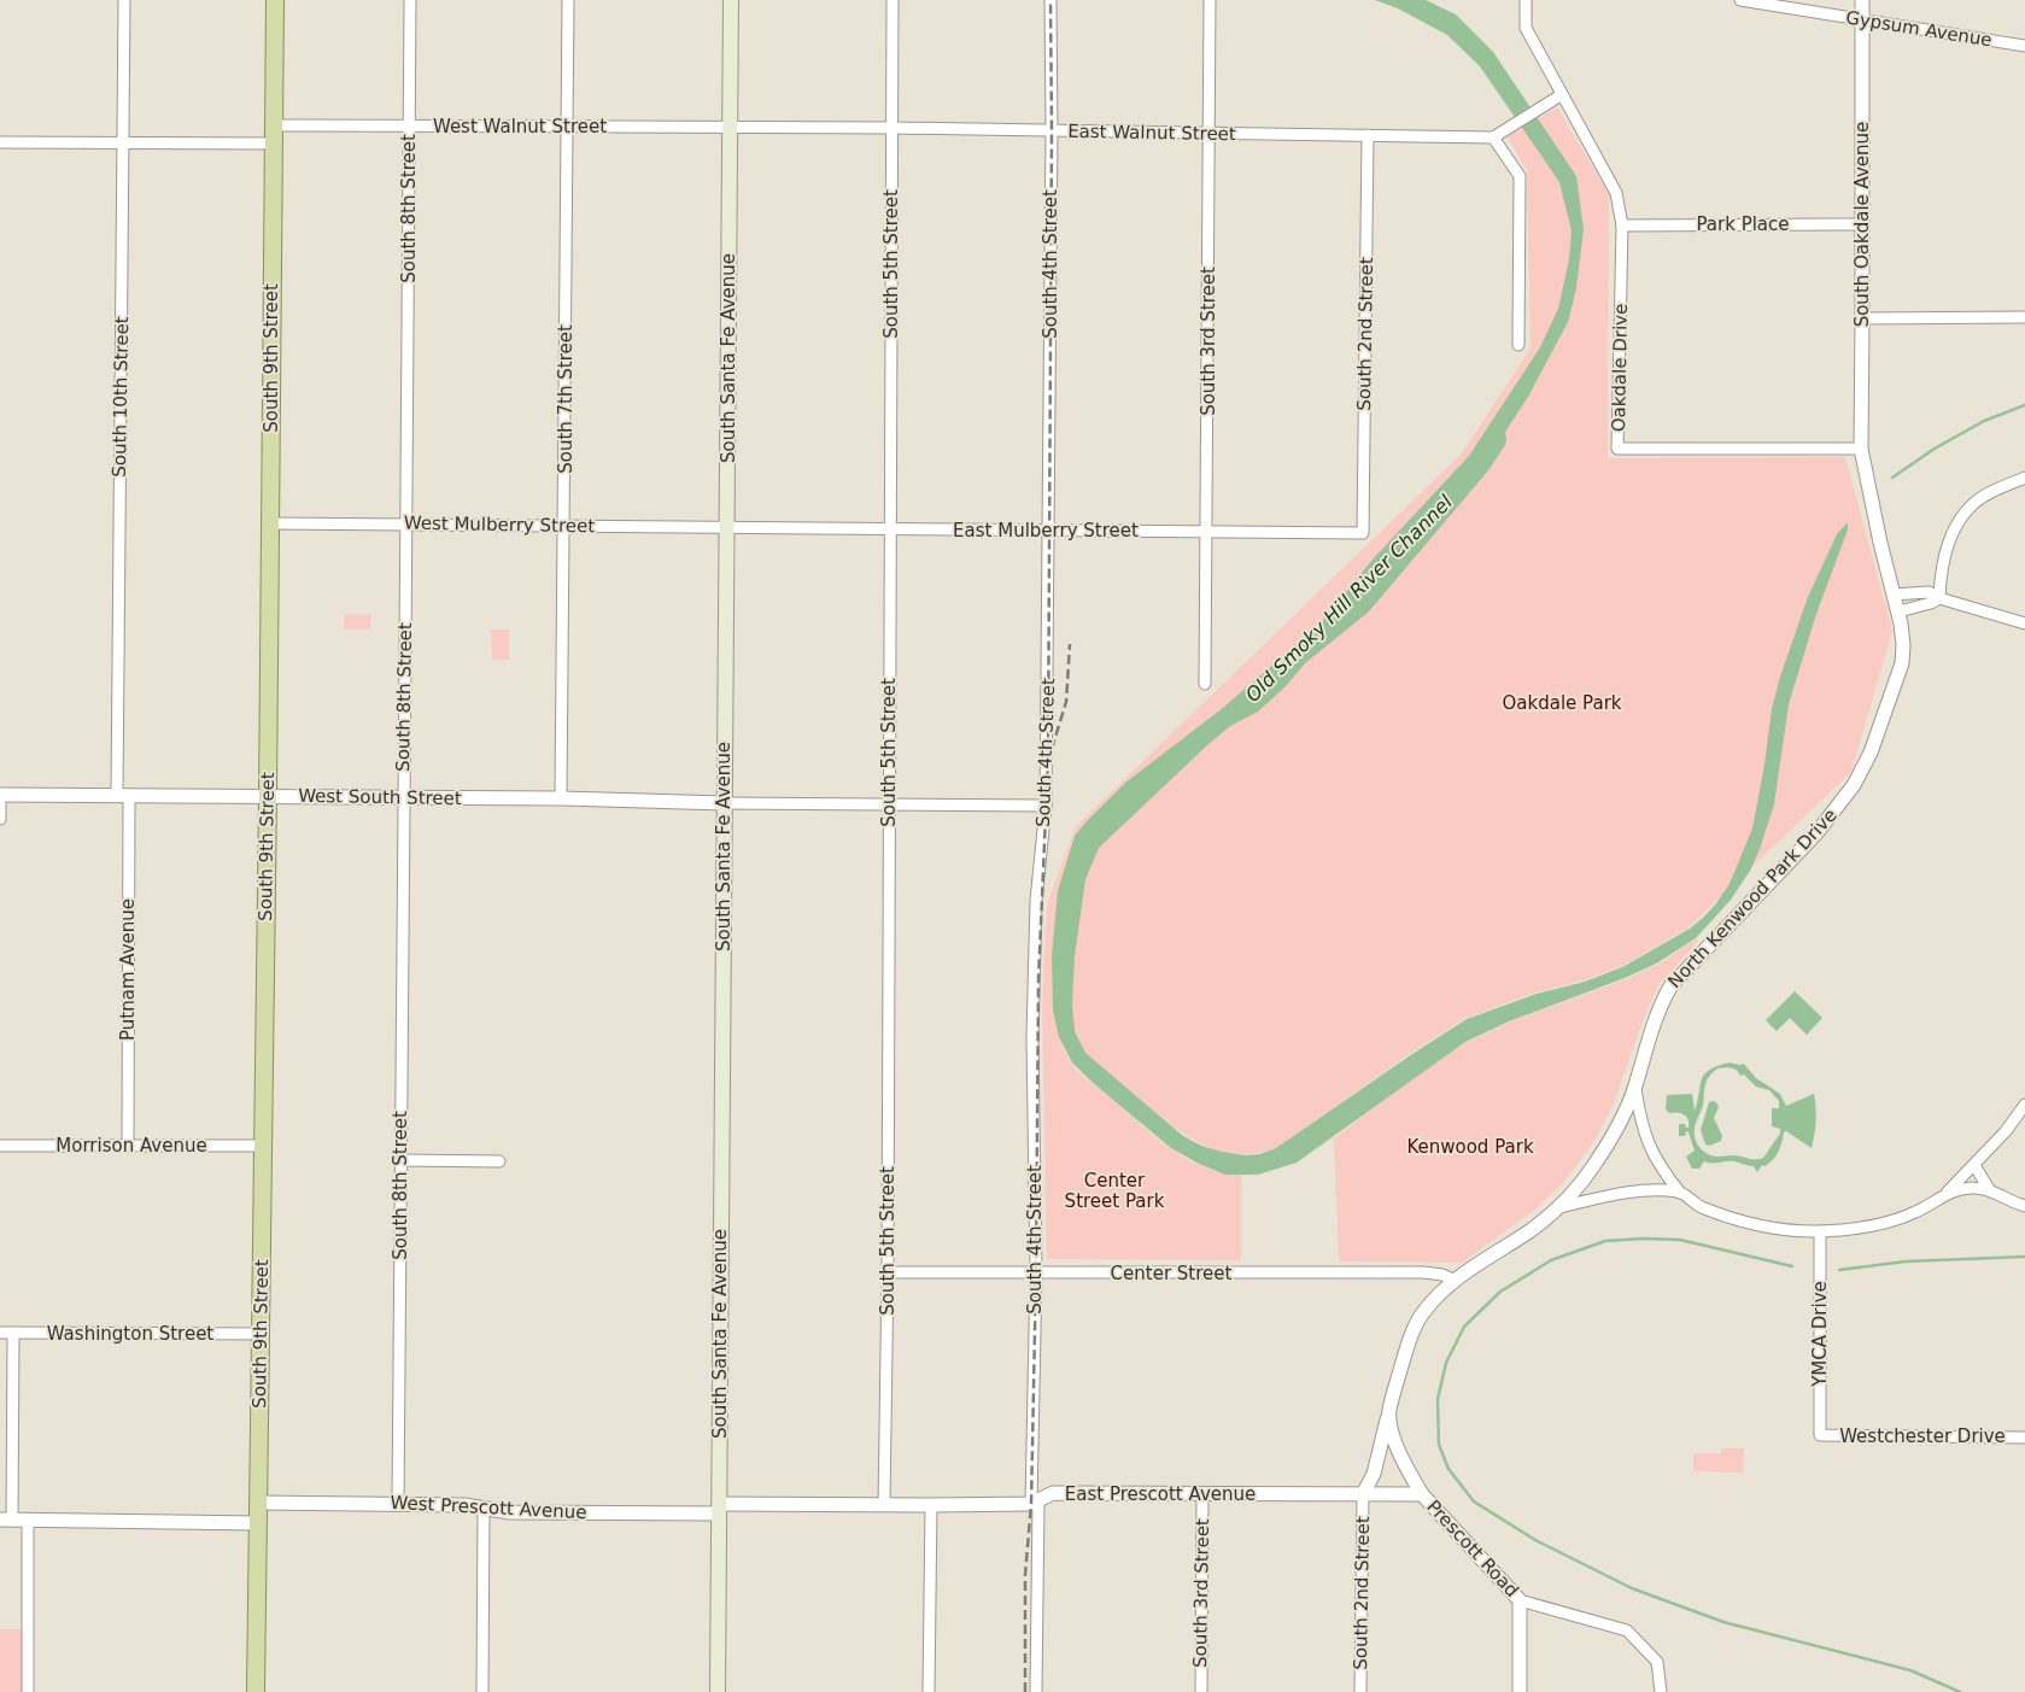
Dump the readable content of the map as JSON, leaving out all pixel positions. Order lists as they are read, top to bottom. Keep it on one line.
{"streets":{"main road":["South 9th Street","South Santa Fe Avenue"],"street":["Gypsum Avenue","West Walnut Street","East Walnut Street","South 8th Street","Park Place","South Oakdale Avenue","South 5th Street","South 4th Street","South 2nd Street","South 3rd Street","Oakdale Drive","South 10th Street","South 7th Street","West Mulberry Street","East Mulberry Street","West South Street","North Kenwood Park Drive","Putnam Avenue","Morrison Avenue","Center Street","Washington Street","YMCA Drive","Westchester Drive","East Prescott Avenue","West Prescott Avenue","Prescott Road"]},"crossings":[["Gypsum Avenue","South Oakdale Avenue"],["West Walnut Street","East Walnut Street"],["West Walnut Street","South 8th Street"],["West Walnut Street","South 9th Street"],["West Walnut Street","South Santa Fe Avenue"],["West Walnut Street","South 7th Street"],["East Walnut Street","South 5th Street"],["East Walnut Street","South 4th Street"],["East Walnut Street","South 2nd Street"],["East Walnut Street","South 3rd Street"],["East Walnut Street","South Santa Fe Avenue"],["South 8th Street","West Mulberry Street"],["South 8th Street","West South Street"],["South 8th Street","West Prescott Avenue"],["Park Place","South Oakdale Avenue"],["Park Place","Oakdale Drive"],["South Oakdale Avenue","Oakdale Drive"],["South Oakdale Avenue","North Kenwood Park Drive"],["South 5th Street","East Mulberry Street"],["South 5th Street","Center Street"],["South 5th Street","East Prescott Avenue"],["South 4th Street","East Mulberry Street"],["South 4th Street","Center Street"],["South 4th Street","East Prescott Avenue"],["South 2nd Street","East Mulberry Street"],["South 2nd Street","North Kenwood Park Drive"],["South 2nd Street","East Prescott Avenue"],["South 3rd Street","East Mulberry Street"],["South 3rd Street","East Prescott Avenue"],["South 9th Street","West Mulberry Street"],["South 9th Street","West South Street"],["South 9th Street","Morrison Avenue"],["South 9th Street","Washington Street"],["South 9th Street","West Prescott Avenue"],["South Santa Fe Avenue","West Mulberry Street"],["South Santa Fe Avenue","East Mulberry Street"],["South Santa Fe Avenue","West South Street"],["South Santa Fe Avenue","East Prescott Avenue"],["South Santa Fe Avenue","West Prescott Avenue"],["South 10th Street","West South Street"],["South 10th Street","Putnam Avenue"],["South 7th Street","West Mulberry Street"],["South 7th Street","West South Street"],["West Mulberry Street","East Mulberry Street"],["West South Street","Putnam Avenue"],["North Kenwood Park Drive","Center Street"],["North Kenwood Park Drive","East Prescott Avenue"],["North Kenwood Park Drive","Prescott Road"],["Putnam Avenue","Morrison Avenue"],["YMCA Drive","Westchester Drive"],["East Prescott Avenue","West Prescott Avenue"],["East Prescott Avenue","Prescott Road"]],"water":["Old Smoky Hill River Channel"],"parks":["Oakdale Park","Kenwood Park","Center Street Park"]}
